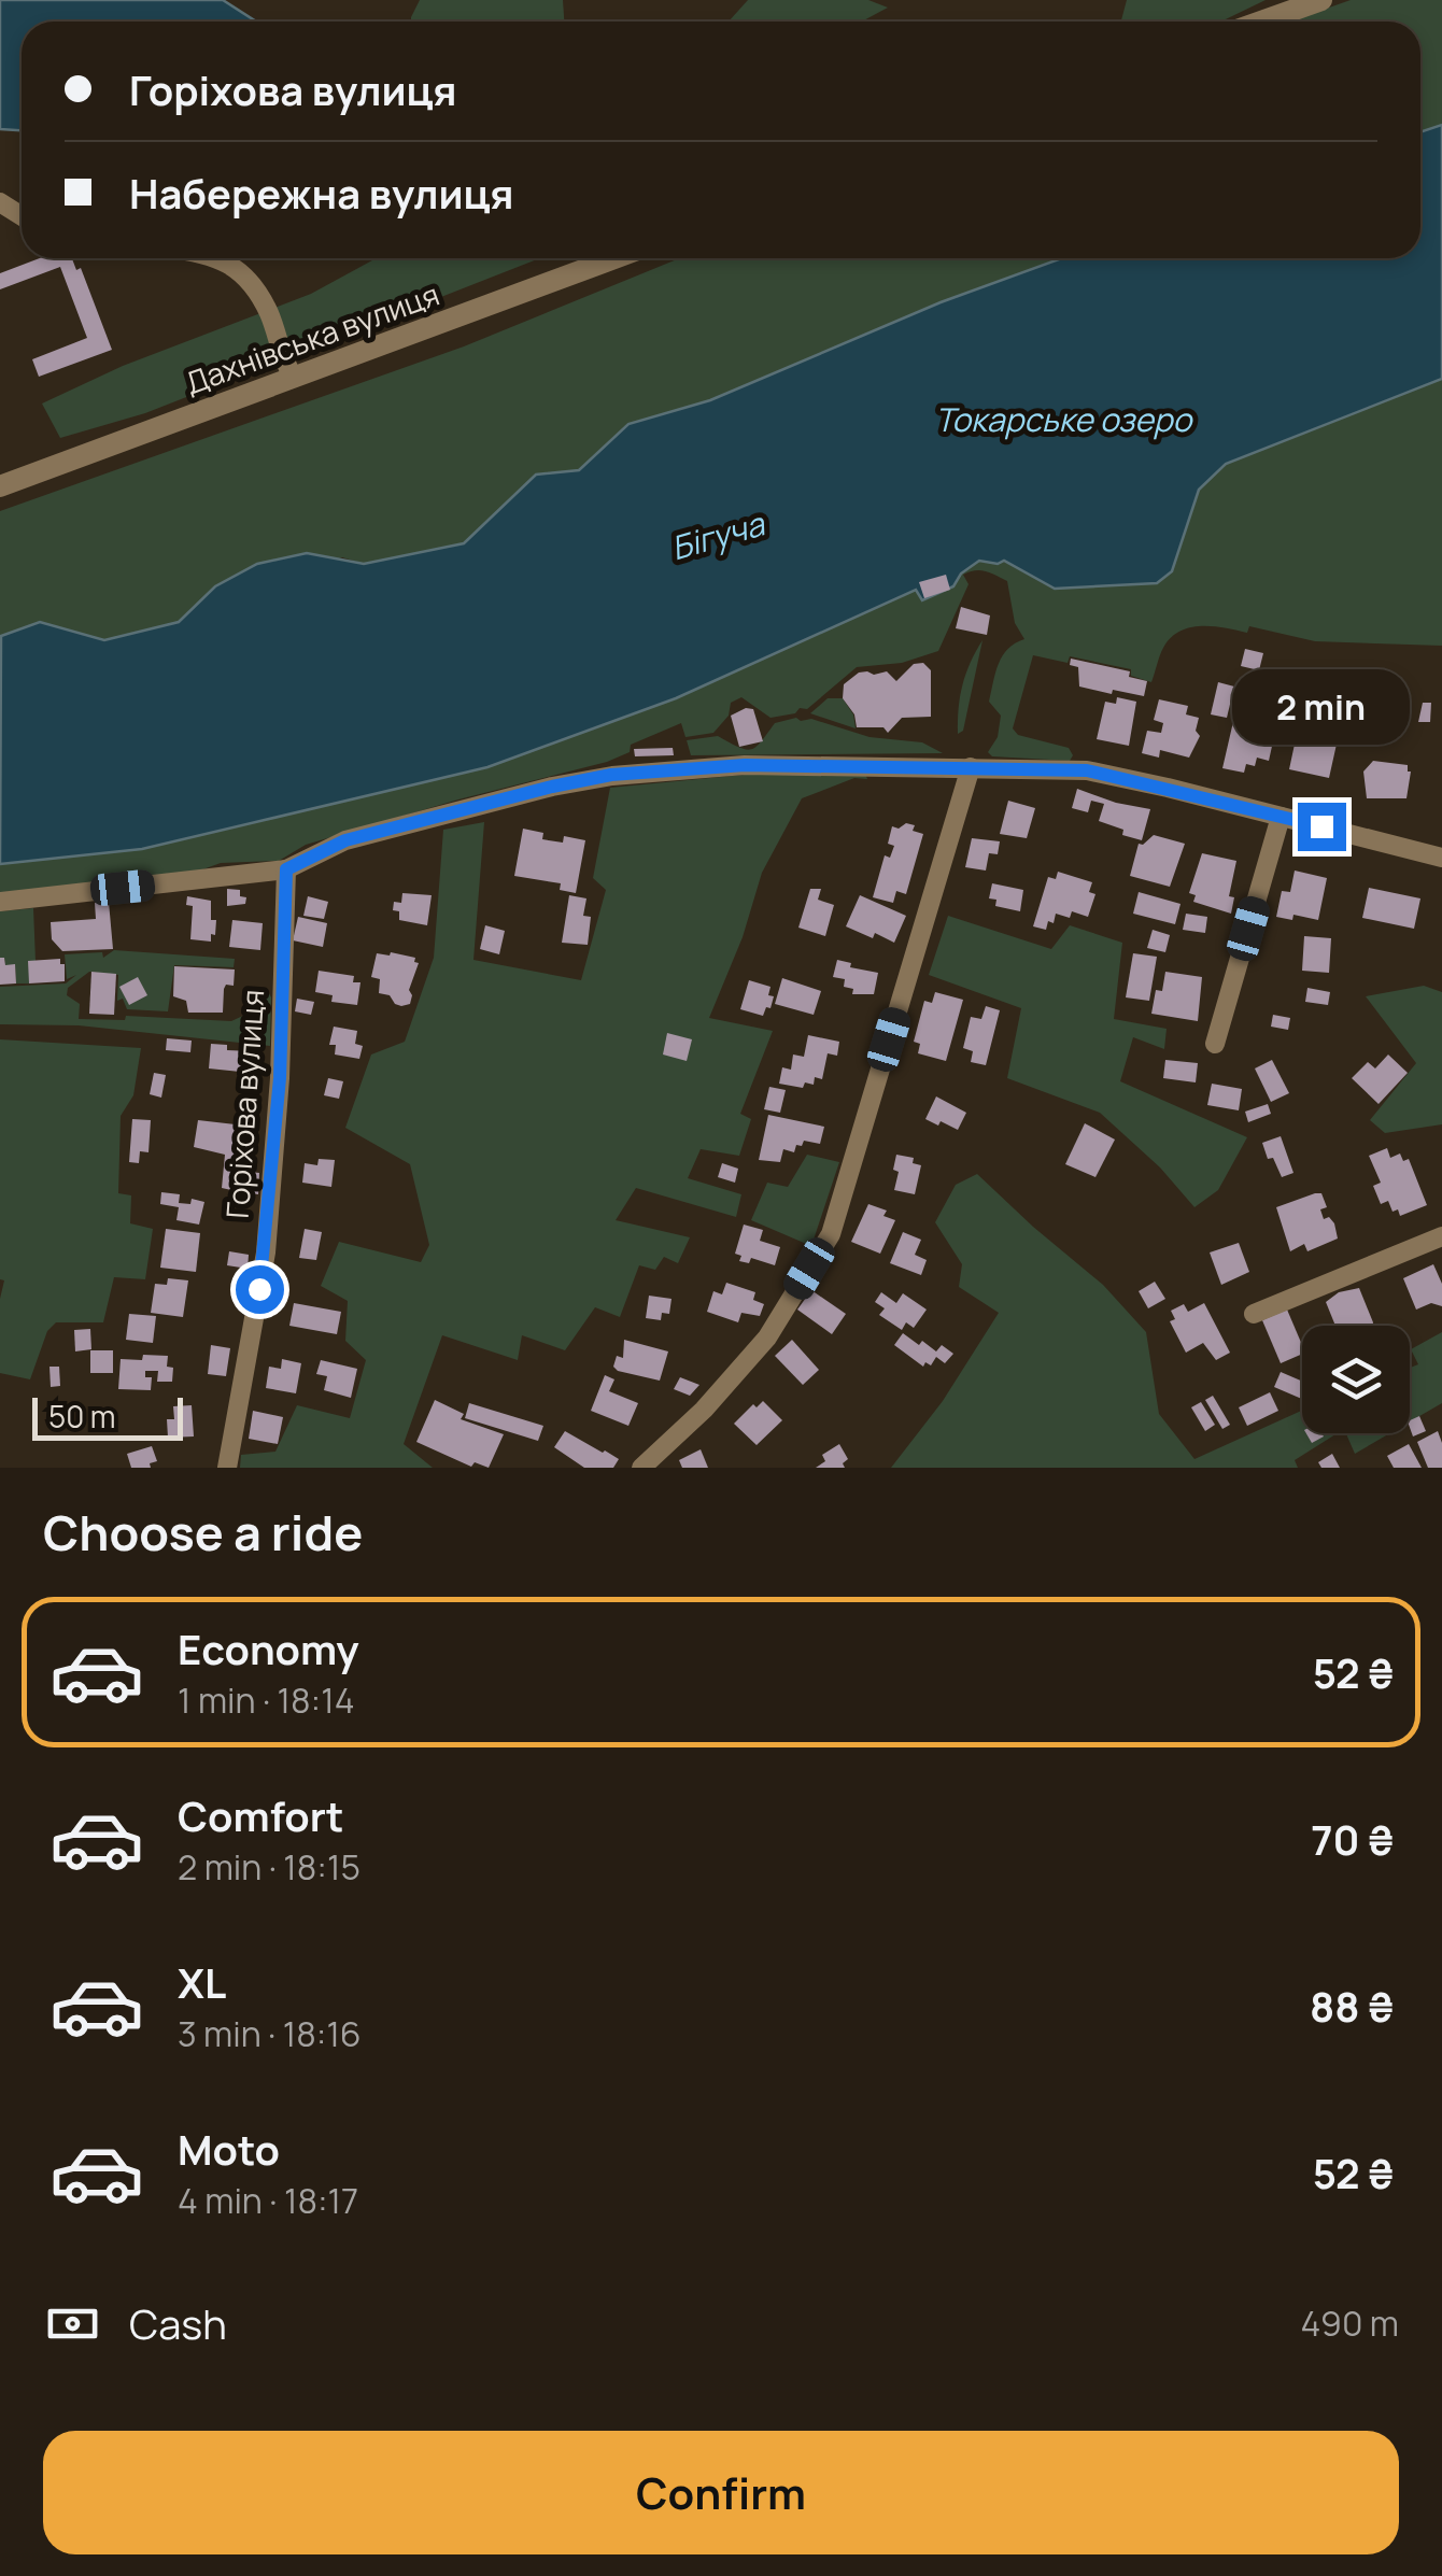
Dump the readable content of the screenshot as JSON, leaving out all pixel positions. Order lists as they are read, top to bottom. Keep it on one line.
{"streets":{"street":["Дахнівська вулиця","Горіхова вулиця"]},"water":["Токарське озеро","Бігуча"],"scale_bar":"50 m","page":{"banner":["Горіхова вулиця","Набережна вулиця"],"bubble":"2 min","scale":"50 m","heading":"Choose a ride","list":[{"name":"Economy","note":"1 min · 18:14","value":"52 ₴"},{"name":"Comfort","note":"2 min · 18:15","value":"70 ₴"},{"name":"XL","note":"3 min · 18:16","value":"88 ₴"},{"name":"Moto","note":"4 min · 18:17","value":"52 ₴"}],"pay":["Cash","490 m"],"buttons":"Confirm"}}
